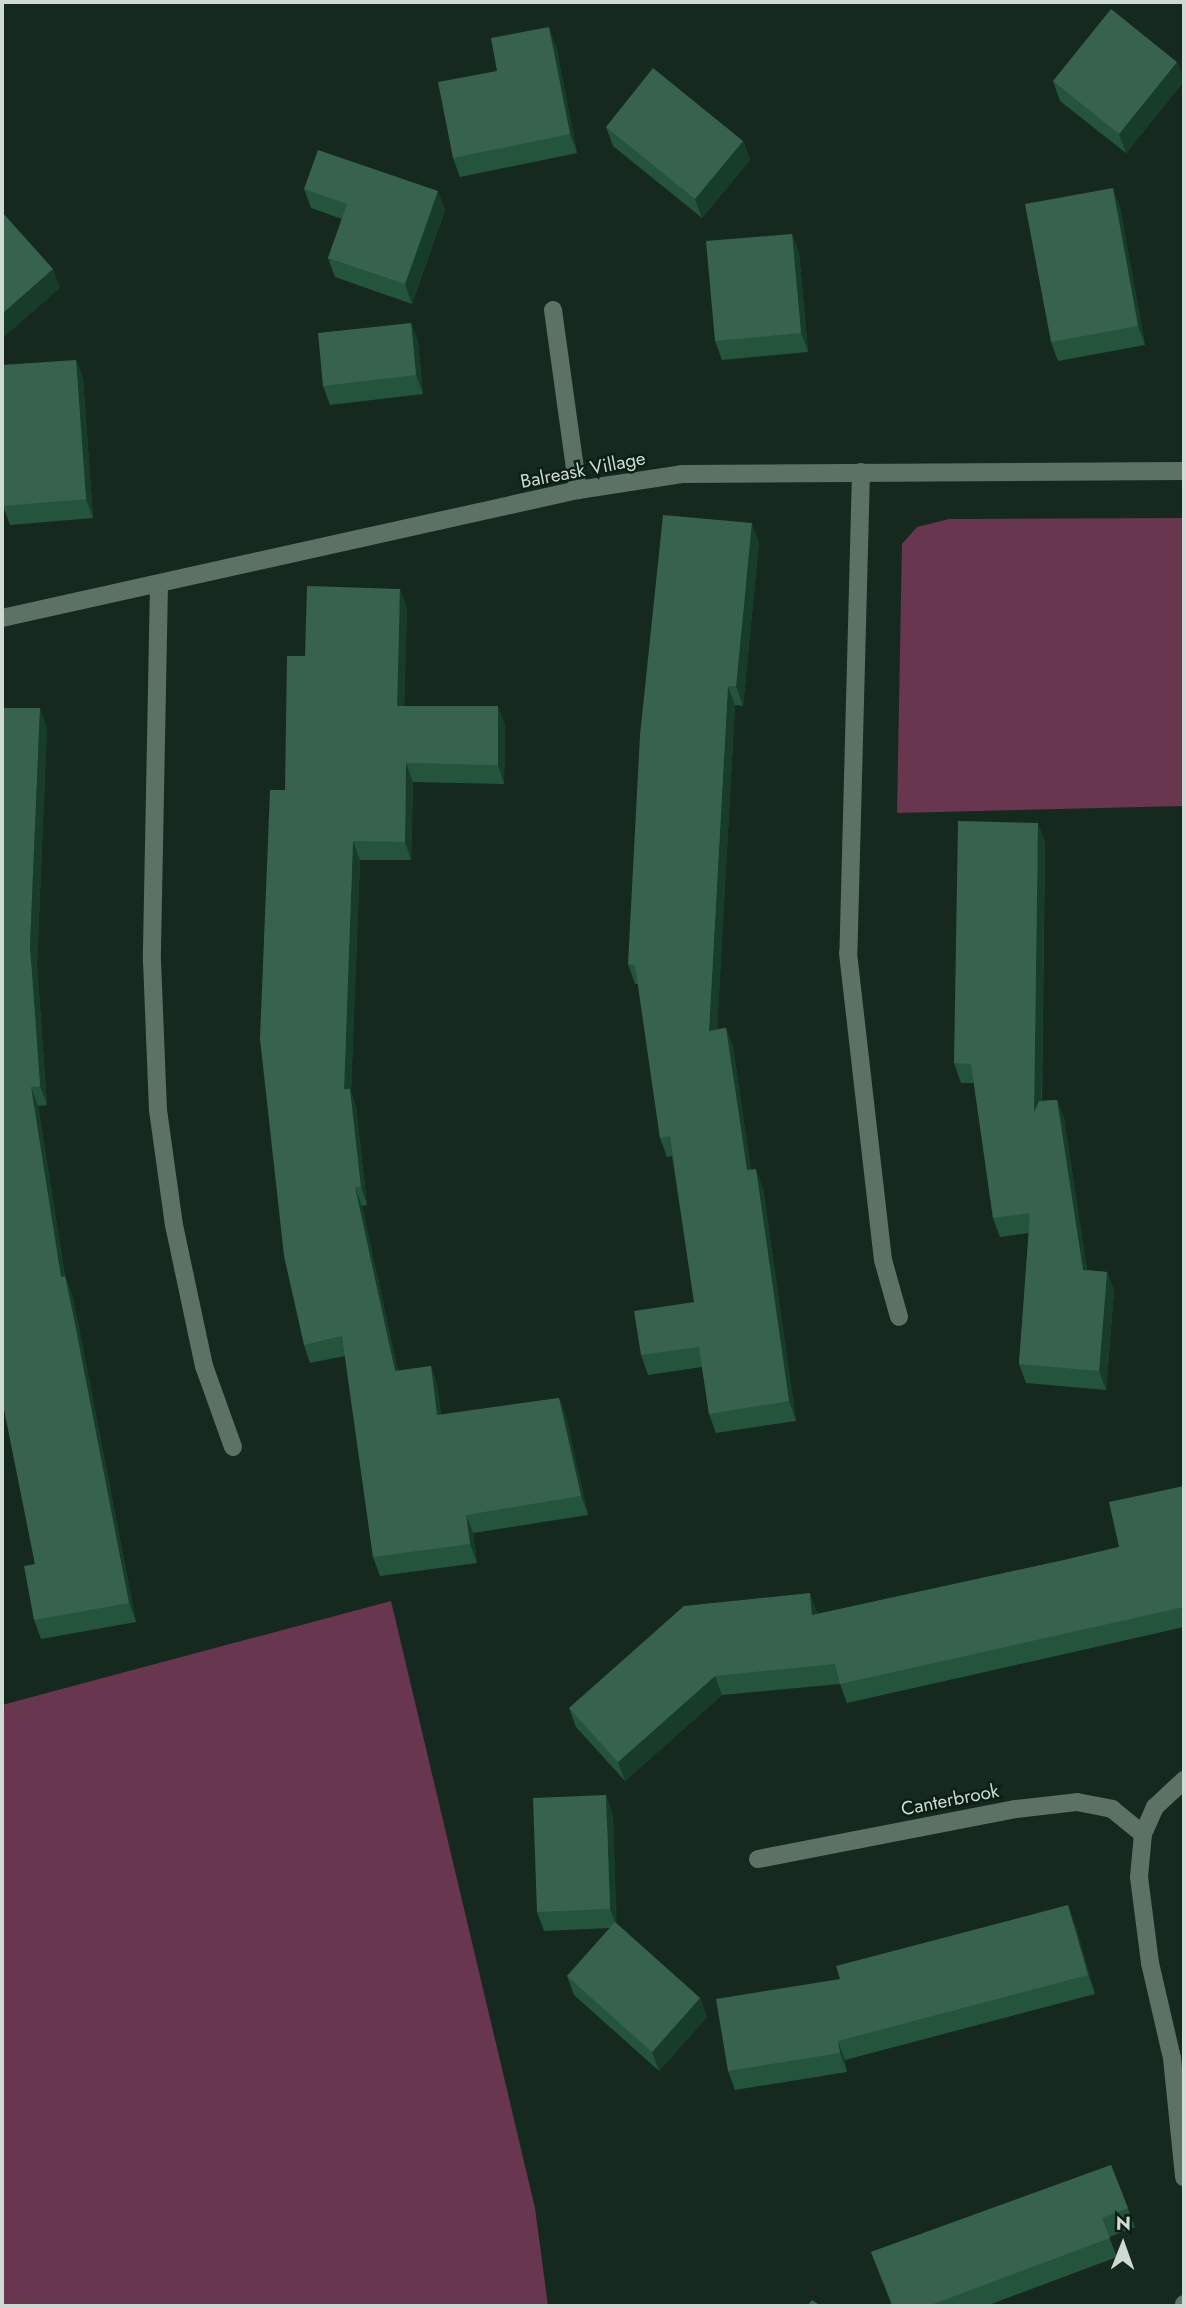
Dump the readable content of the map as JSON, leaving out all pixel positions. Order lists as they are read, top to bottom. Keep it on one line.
{"streets":{"street":["Balreask Village","Canterbrook"]},"north":"top"}
